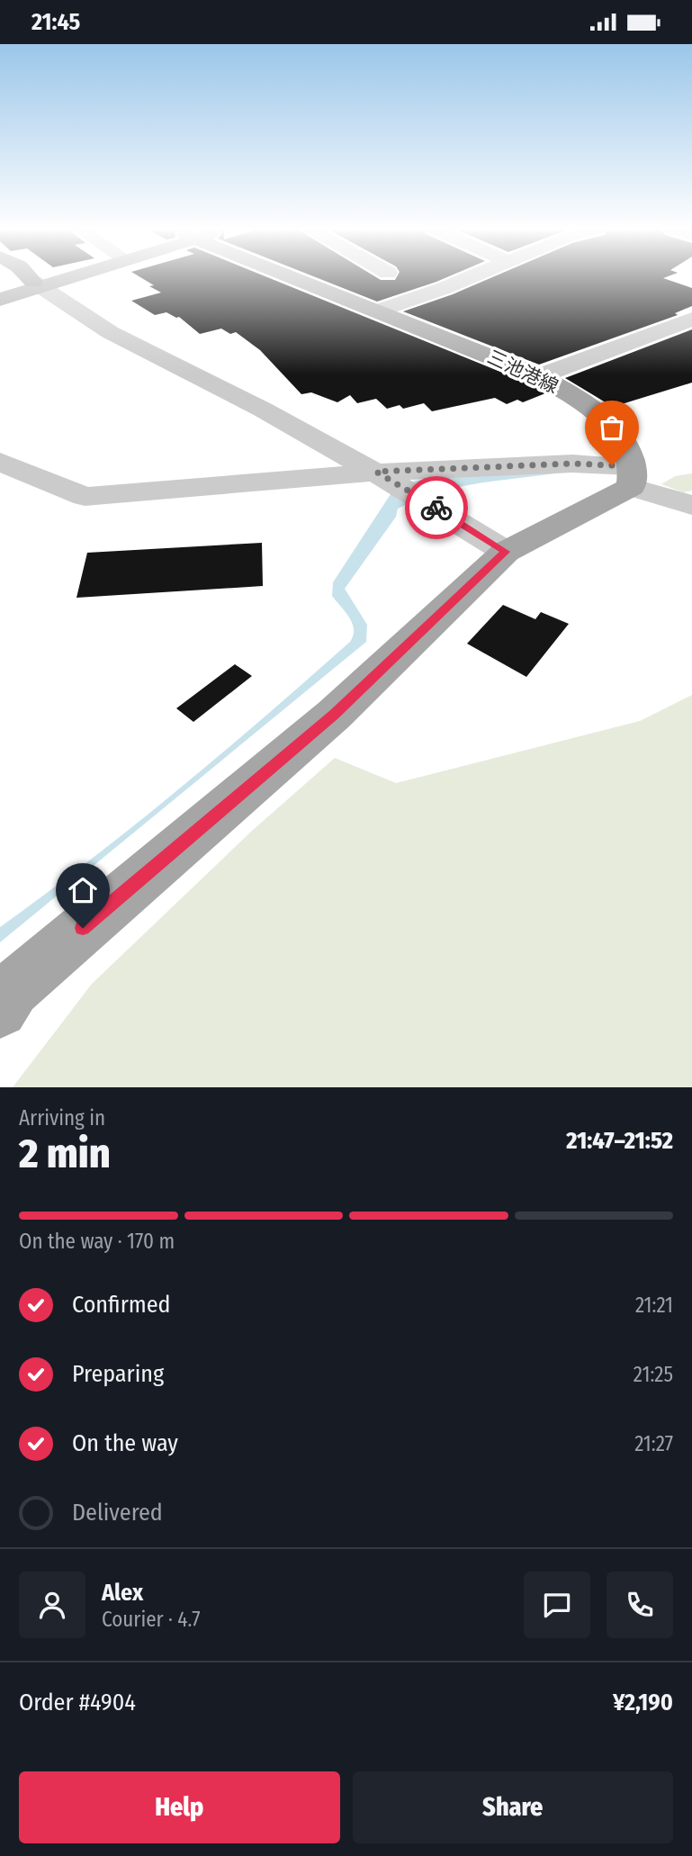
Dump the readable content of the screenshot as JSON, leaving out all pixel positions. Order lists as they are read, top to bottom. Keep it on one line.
{"streets":{"main road":["三池港線"]},"page":{"status":"21:45","heading":["2 min","Arriving in","21:47–21:52"],"panel":["Alex","Courier · 4.7","Order #4904","¥2,190"],"bar":"On the way · 170 m","list":[["Confirmed","21:21"],["Preparing","21:25"],["On the way","21:27"],"Delivered"],"buttons":["Help","Share"]}}
